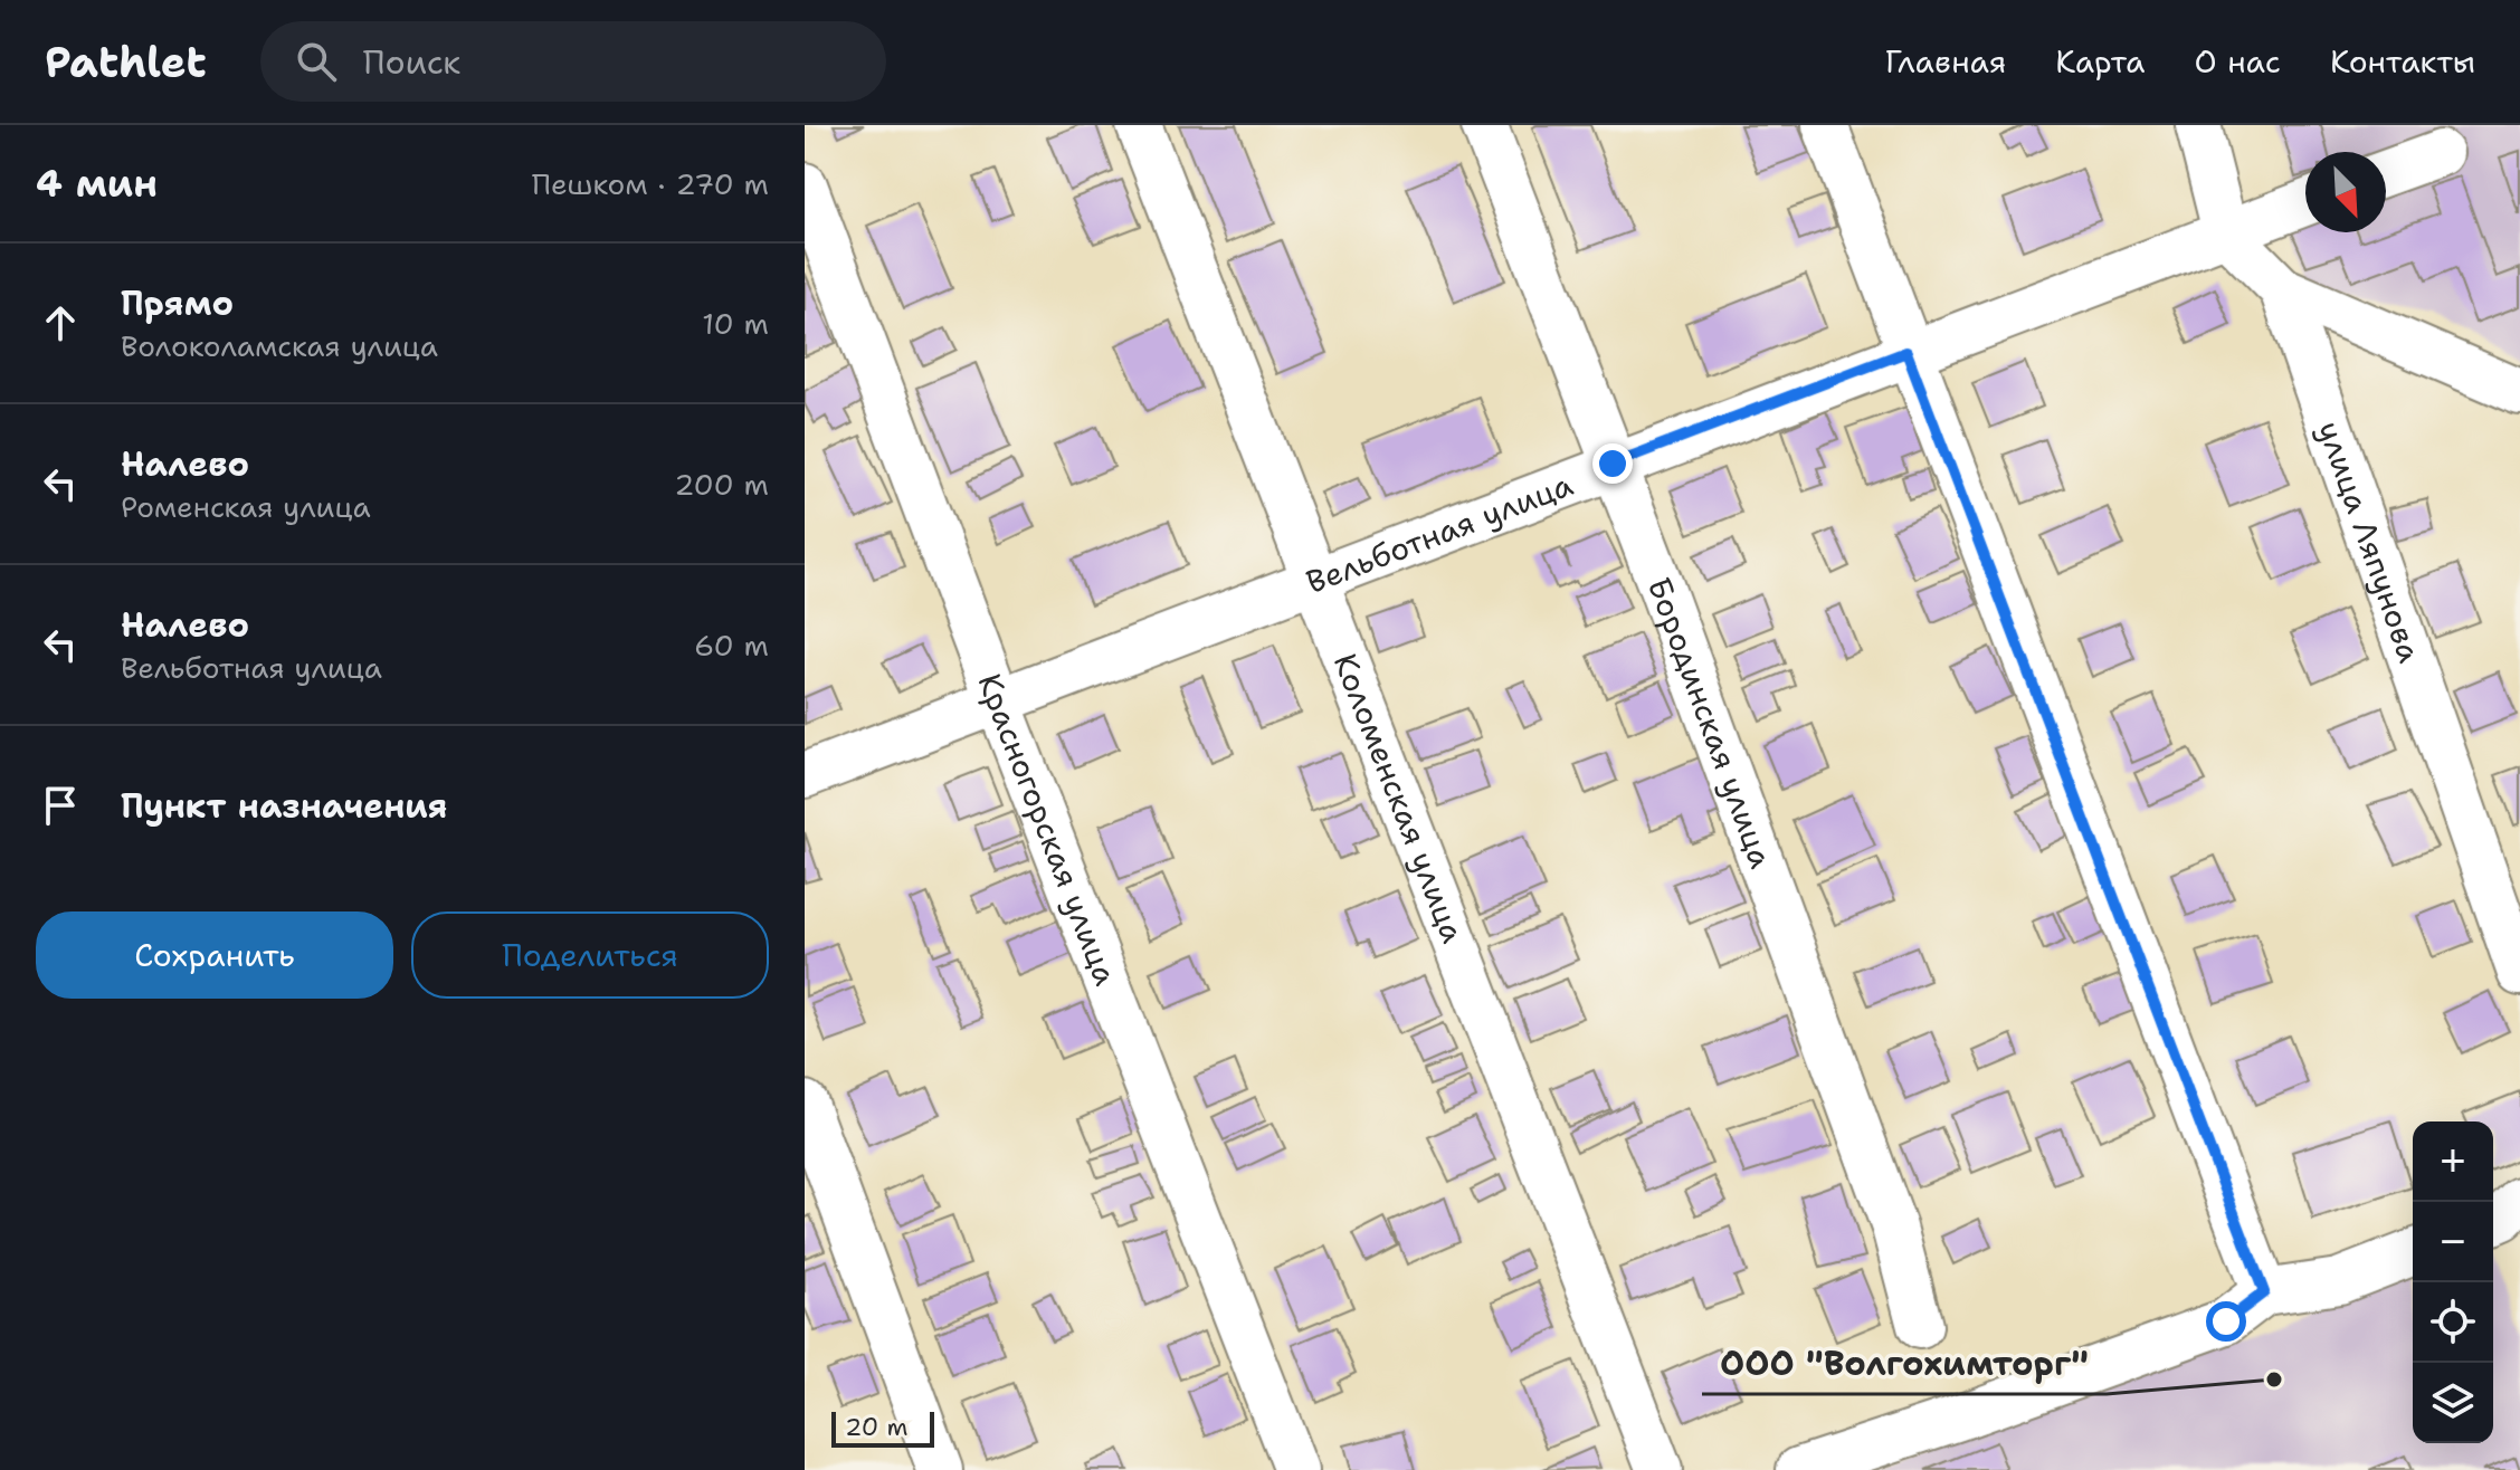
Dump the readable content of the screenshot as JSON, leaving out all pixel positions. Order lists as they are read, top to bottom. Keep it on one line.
{"streets":{"street":["Вельботная улица","улица Ляпунова","Бородинская улица","Коломенская улица","Красногорская улица"]},"crossings":[["Вельботная улица","улица Ляпунова"],["Вельботная улица","Бородинская улица"],["Вельботная улица","Коломенская улица"],["Вельботная улица","Красногорская улица"]],"places":["ООО \"Волгохимторг\""],"scale_bar":"20 m","north":"bottom right","page":{"header":"Pathlet","search":"Поиск","nav":["Главная","Карта","О нас","Контакты"],"heading":["4 мин","Пешком · 270 m"],"list":[["Прямо","Волоколамская улица","10 m"],["Налево","Роменская улица","200 m"],["Налево","Вельботная улица","60 m"],"Пункт назначения"],"buttons":["Сохранить","Поделиться"],"map_buttons":["+","−"],"scale":"20 m"}}
